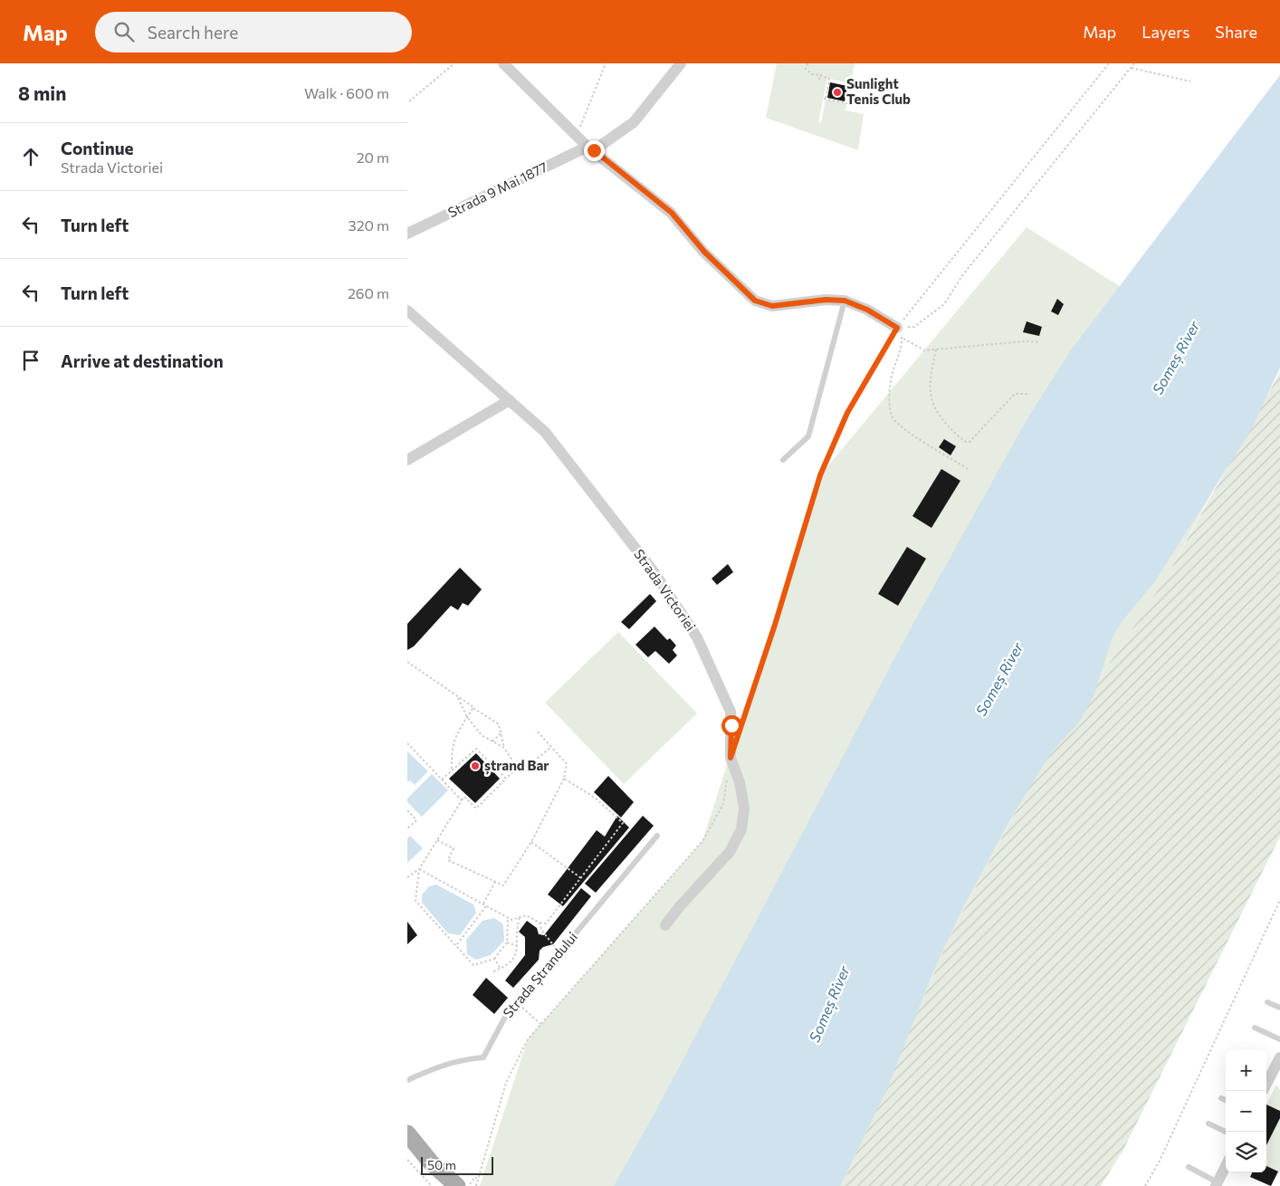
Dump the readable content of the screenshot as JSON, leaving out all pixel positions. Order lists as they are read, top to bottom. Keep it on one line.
{"streets":{"street":["Strada 9 Mai 1877","Strada Victoriei"],"lane":["Strada Ștrandului"]},"water":["Someș River"],"places":["Sunlight Tenis Club","ștrand Bar"],"scale_bar":"50 m","page":{"header":"Map","search":"Search here","nav":["Map","Layers","Share"],"heading":["8 min","Walk · 600 m"],"list":[["Continue","Strada Victoriei","20 m"],["Turn left","320 m"],["Turn left","260 m"],"Arrive at destination"],"map_buttons":["+","−"],"scale":"50 m"}}
